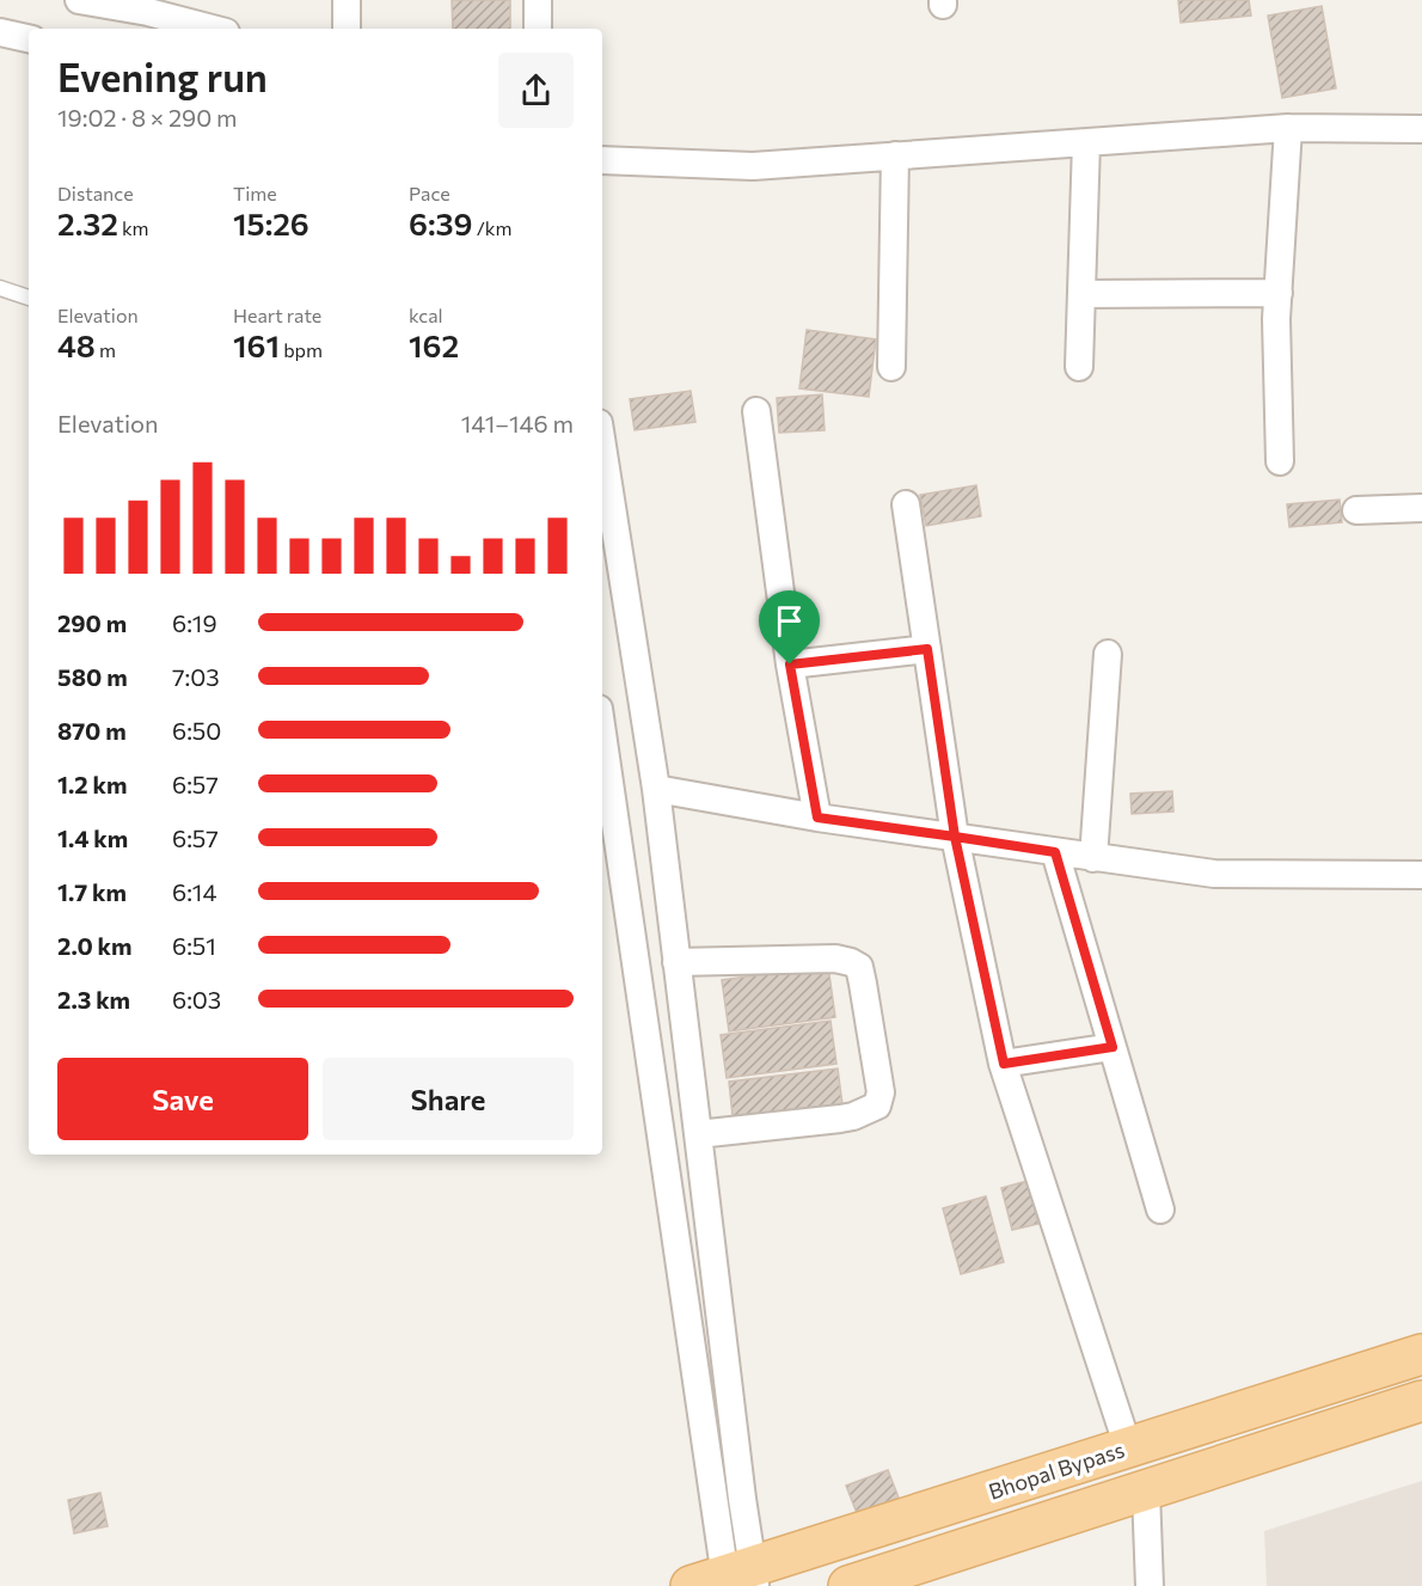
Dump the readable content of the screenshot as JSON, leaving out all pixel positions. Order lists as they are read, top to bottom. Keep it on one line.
{"streets":{"main road":["Bhopal Bypass"]},"page":{"heading":["Evening run","19:02 · 8 × 290 m"],"stats":[["Distance","2.32 km"],["Time","15:26"],["Pace","6:39 /km"],["Elevation","48 m"],["Heart rate","161 bpm"],["kcal","162"]],"chart":["Elevation","141–146 m"],"list":[{"name":"290 m","note":"6:19"},{"name":"580 m","note":"7:03"},{"name":"870 m","note":"6:50"},{"name":"1.2 km","note":"6:57"},{"name":"1.4 km","note":"6:57"},{"name":"1.7 km","note":"6:14"},{"name":"2.0 km","note":"6:51"},{"name":"2.3 km","note":"6:03"}],"buttons":["Save","Share"]}}
